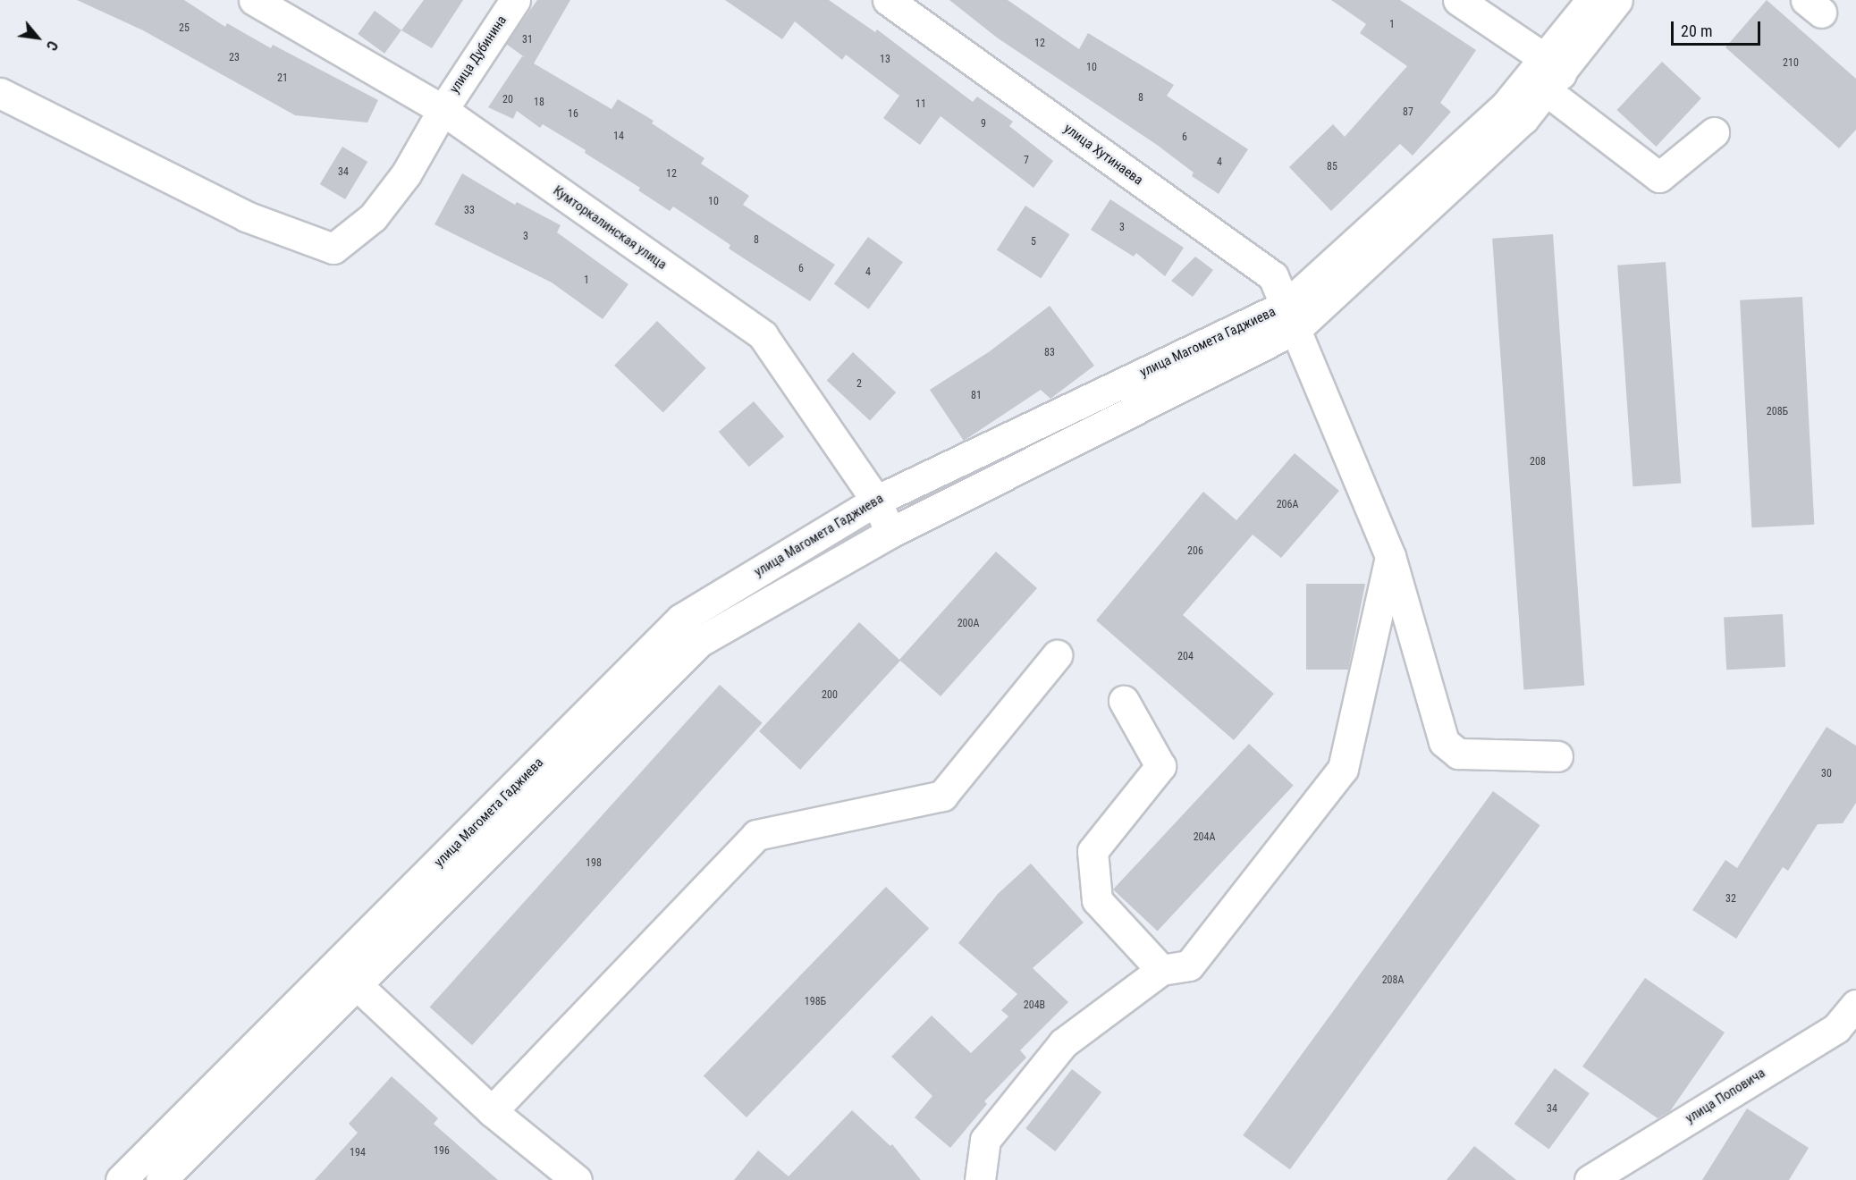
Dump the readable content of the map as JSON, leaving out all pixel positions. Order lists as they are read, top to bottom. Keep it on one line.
{"streets":{"main road":["улица Дубинина","улица Хутинаева","Кумторкалинская улица","улица Магомета Гаджиева","улица Поповича"]},"crossings":[["улица Дубинина","Кумторкалинская улица"],["улица Хутинаева","улица Магомета Гаджиева"],["Кумторкалинская улица","улица Магомета Гаджиева"]],"house_numbers":["1","25","31","12","23","13","210","10","21","8","20","18","11","87","16","9","14","6","7","4","85","34","12","10","33","3","3","8","5","6","4","1","83","2","81","208Б","208","206А","206","200А","204","200","30","204А","198","32","208А","198Б","204В","34","196","194"],"scale_bar":"20 m","north":"bottom right"}
